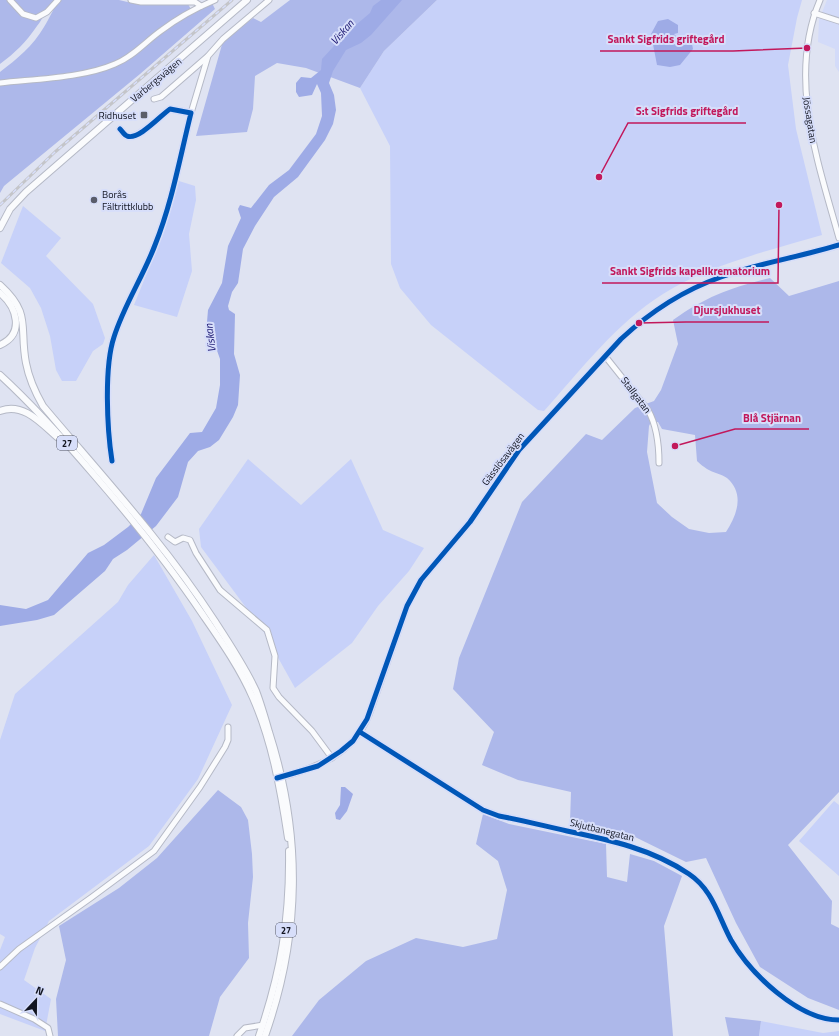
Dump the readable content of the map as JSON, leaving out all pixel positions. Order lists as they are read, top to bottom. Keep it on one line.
{"streets":{"main road":["Varbergsvägen","27"],"street":["Jössagatan","Stallgatan","Gässlösavägen","Skjutbanegatan"]},"crossings":[["Stallgatan","Gässlösavägen"],["27","Gässlösavägen"],["Gässlösavägen","Skjutbanegatan"]],"water":["Viskan"],"places":{"other":["Sankt Sigfrids griftegård","S:t Sigfrids griftegård","Borås Fältrittklubb","Sankt Sigfrids kapellkrematorium","Djursjukhuset","Blå Stjärnan"],"transit":["Ridhuset"]},"north":"top"}
